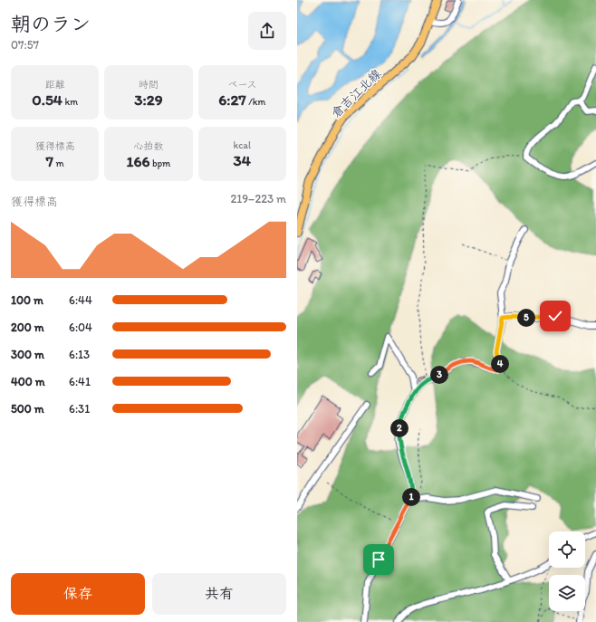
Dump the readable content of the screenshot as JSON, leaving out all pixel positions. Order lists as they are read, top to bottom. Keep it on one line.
{"streets":{"main road":["倉吉江北線"]},"page":{"heading":["朝のラン","07:57"],"stats":[["距離","0.54 km"],["時間","3:29"],["ペース","6:27 /km"],["獲得標高","7 m"],["心拍数","166 bpm"],["kcal","34"]],"chart":["獲得標高","219–223 m"],"list":[{"name":"100 m","note":"6:44"},{"name":"200 m","note":"6:04"},{"name":"300 m","note":"6:13"},{"name":"400 m","note":"6:41"},{"name":"500 m","note":"6:31"}],"pins":["5","4","3","2","1"],"buttons":["保存","共有"]}}
